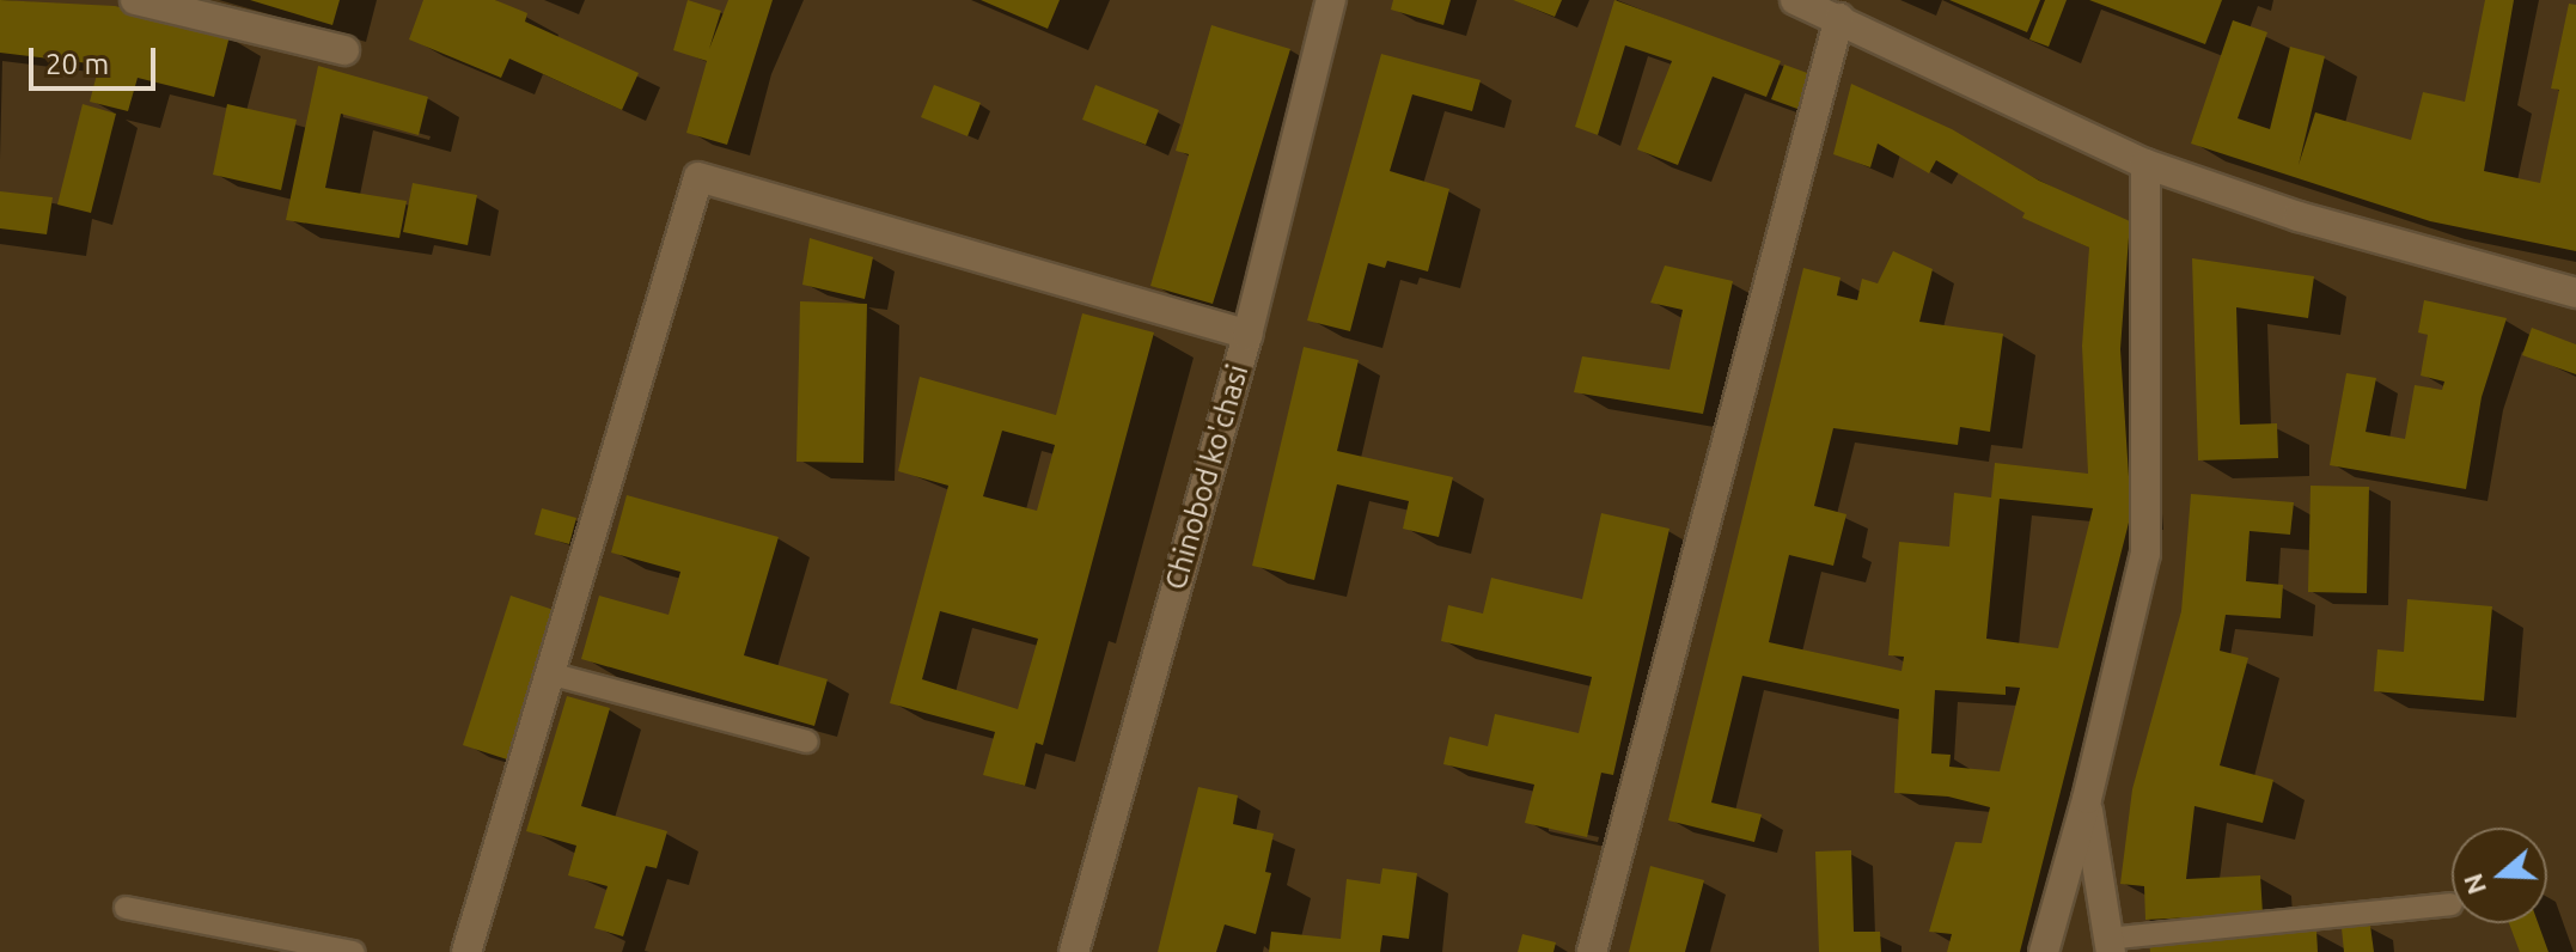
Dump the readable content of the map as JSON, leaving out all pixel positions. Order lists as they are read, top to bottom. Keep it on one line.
{"streets":{"street":["Chinobod ko'chasi"]},"scale_bar":"20 m","north":"left"}
